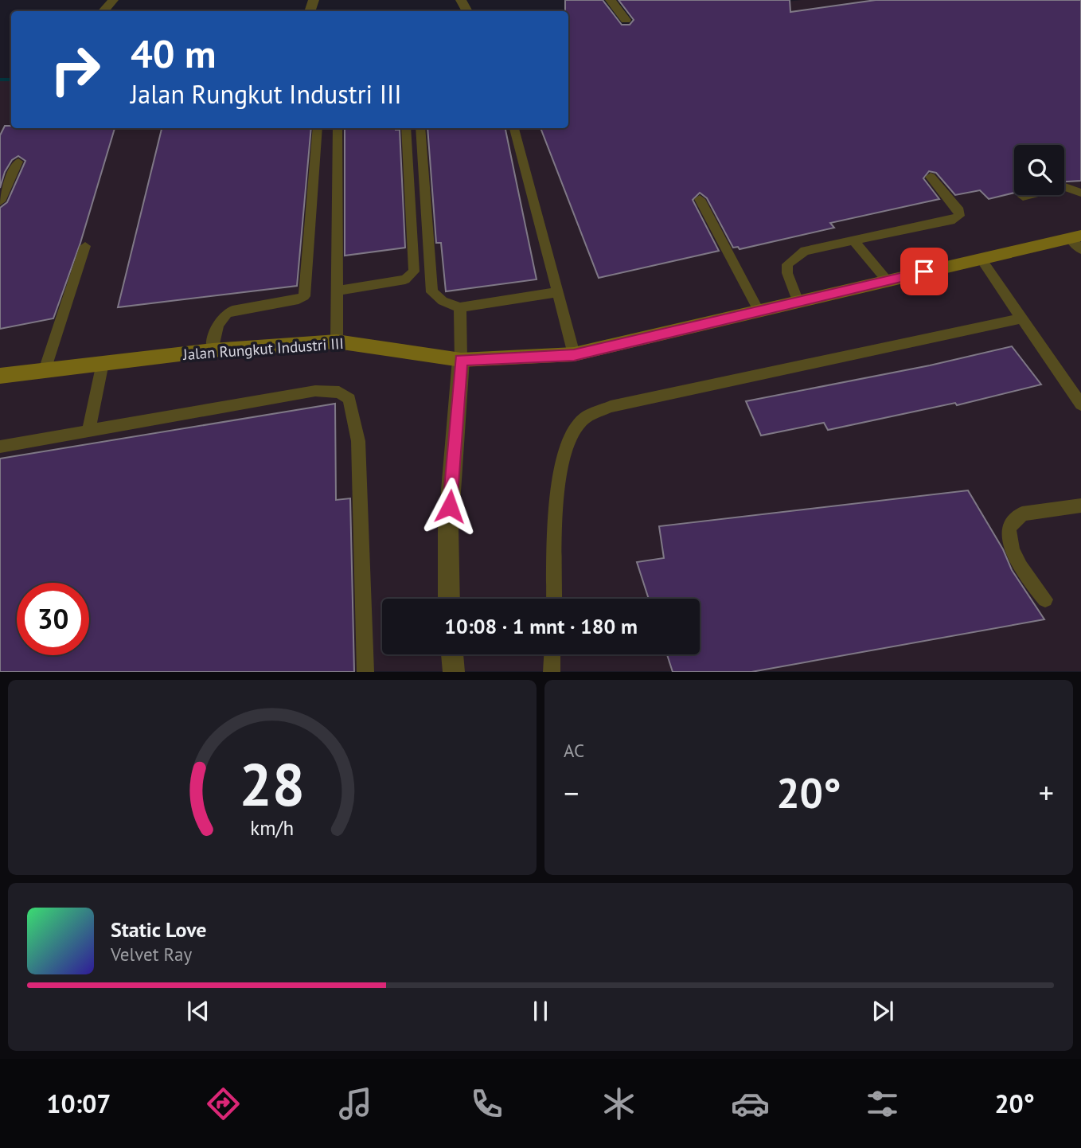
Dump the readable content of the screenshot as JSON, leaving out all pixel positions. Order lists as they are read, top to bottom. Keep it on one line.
{"streets":{"street":["Jalan Rungkut Industri III"]},"page":{"turn":["40 m","Jalan Rungkut Industri III"],"limit":"30","trip":"10:08 · 1 mnt · 180 m","tile":"AC","heat":["−","20°","+"],"song":["Static Love","Velvet Ray"],"tabs":["10:07","20°"],"gauge":["28","km/h"]}}
